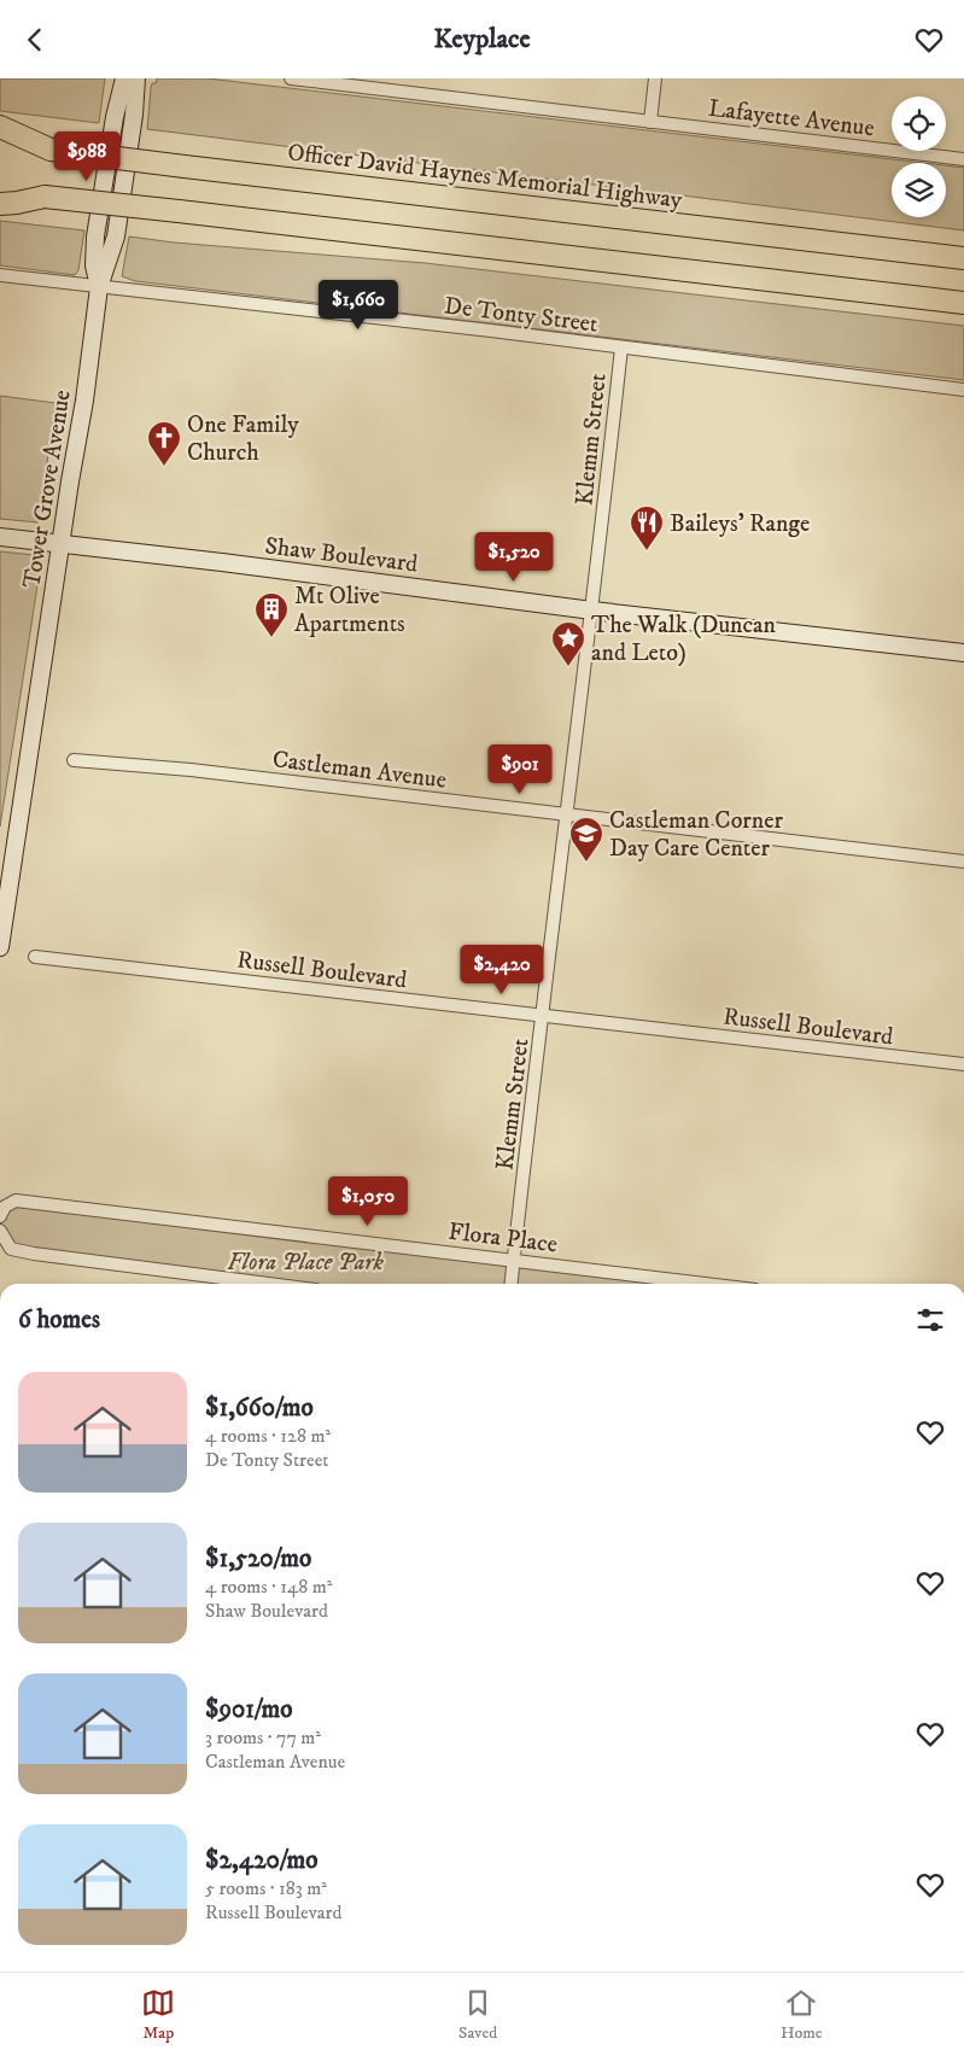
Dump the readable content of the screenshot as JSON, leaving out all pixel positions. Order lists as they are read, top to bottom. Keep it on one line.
{"streets":{"highway":["Officer David Haynes Memorial Highway"],"street":["Lafayette Avenue","De Tonty Street","Klemm Street","Tower Grove Avenue","Shaw Boulevard","Castleman Avenue","Russell Boulevard","Flora Place"]},"crossings":[["De Tonty Street","Klemm Street"],["De Tonty Street","Tower Grove Avenue"],["Klemm Street","Shaw Boulevard"],["Klemm Street","Castleman Avenue"],["Klemm Street","Russell Boulevard"],["Klemm Street","Flora Place"],["Tower Grove Avenue","Shaw Boulevard"]],"parks":["Flora Place Park"],"places":{"church":["One Family Church"],"restaurant":["Baileys’ Range"],"building":["Mt Olive Apartments"],"place":["The Walk (Duncan and Leto)"],"school or university":["Castleman Corner Day Care Center"]},"page":{"header":"Keyplace","price":["$988","$1,660","$1,520","$901","$2,420","$1,050"],"heading":"6 homes","list":[{"name":"$1,660/mo","note":"4 rooms · 128 m² · De Tonty Street"},{"name":"$1,520/mo","note":"4 rooms · 148 m² · Shaw Boulevard"},{"name":"$901/mo","note":"3 rooms · 77 m² · Castleman Avenue"},{"name":"$2,420/mo","note":"5 rooms · 183 m² · Russell Boulevard"}],"tabs":["Map","Saved","Home"]}}
